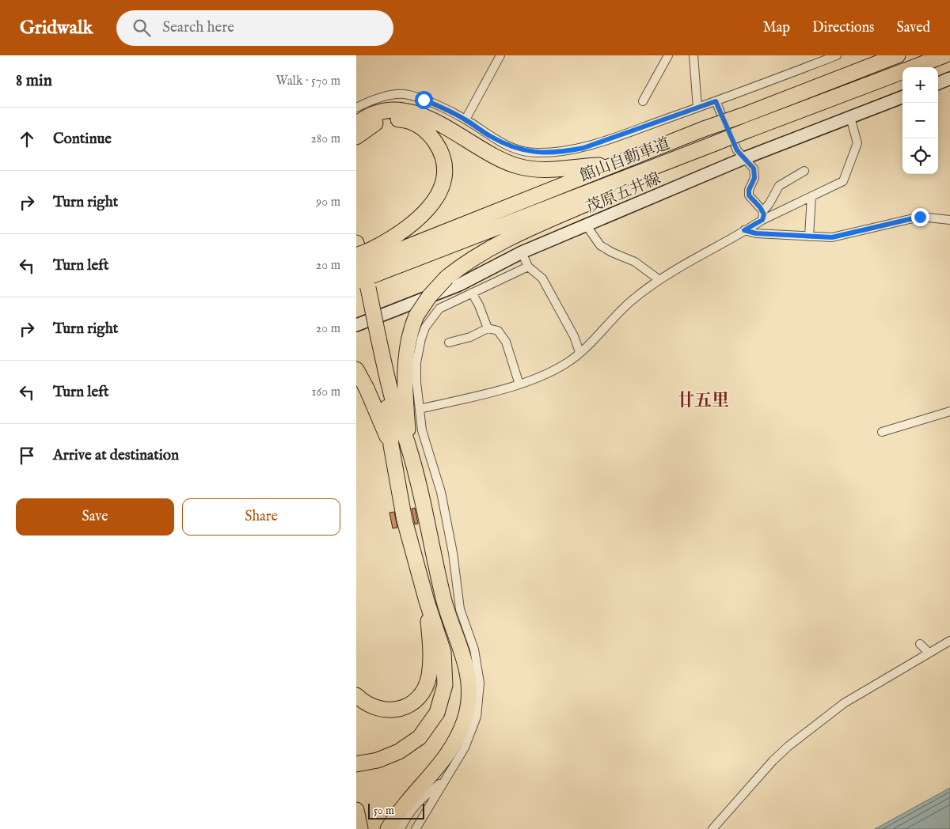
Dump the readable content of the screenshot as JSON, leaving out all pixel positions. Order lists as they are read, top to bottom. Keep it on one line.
{"streets":{"highway":["館山自動車道"],"main road":["茂原五井線"]},"districts":["廿五里"],"scale_bar":"50 m","page":{"header":"Gridwalk","search":"Search here","nav":["Map","Directions","Saved"],"heading":["8 min","Walk · 570 m"],"map_buttons":["+","−"],"list":[["Continue","280 m"],["Turn right","90 m"],["Turn left","20 m"],["Turn right","20 m"],["Turn left","160 m"],"Arrive at destination"],"buttons":["Save","Share"],"scale":"50 m"}}
